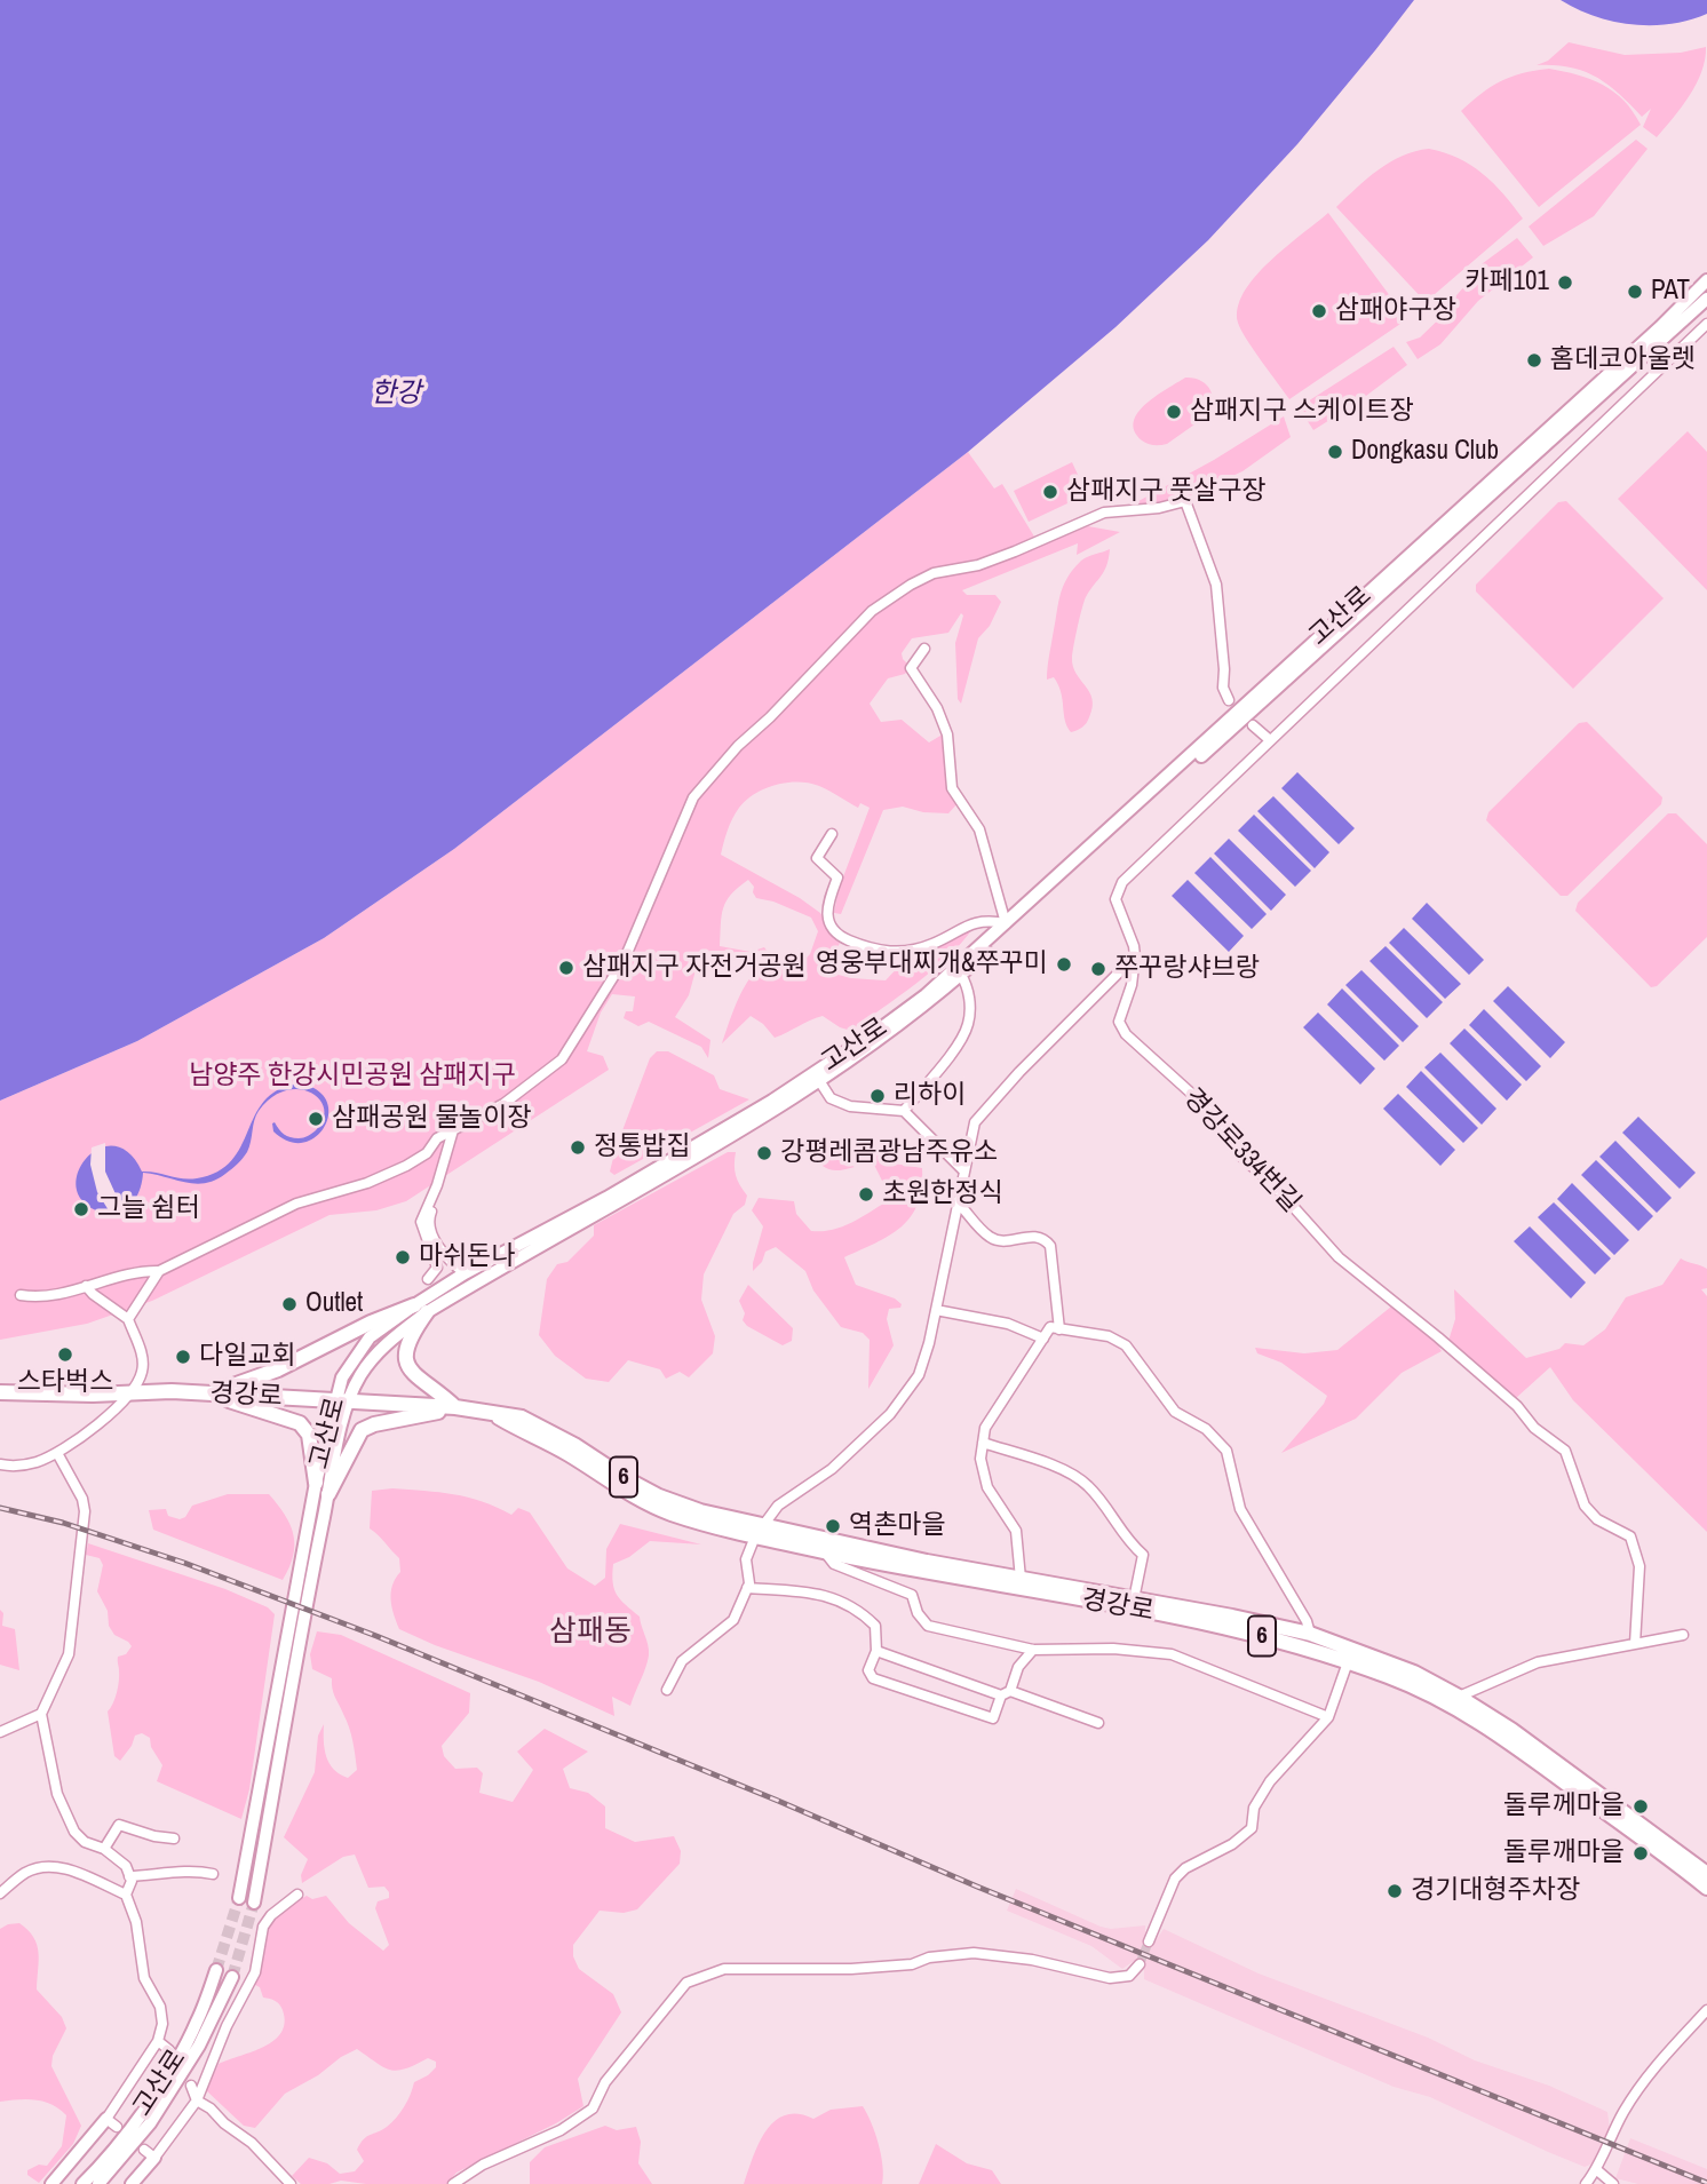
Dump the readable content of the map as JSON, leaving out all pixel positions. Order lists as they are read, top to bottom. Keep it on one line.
{"streets":{"main road":["경강로","6"],"street":["고산로","경강로334번길"]},"crossings":[["고산로","경강로"]],"districts":["삼패동"],"water":["한강"],"parks":["남양주 한강시민공원 삼패지구"],"places":["카페101","PAT","삼패야구장","홈데코아울렛","삼패지구 스케이트장","Dongkasu Club","삼패지구 풋살구장","영웅부대찌개&쭈꾸미","삼패지구 자전거공원","쭈꾸랑샤브랑","리하이","삼패공원 물놀이장","정통밥집","강평레콤광남주유소","초원한정식","그늘 쉼터","마쉬돈나","Outlet","스타벅스","다일교회","역촌마을","돌루께마을","돌루깨마을","경기대형주차장"]}
